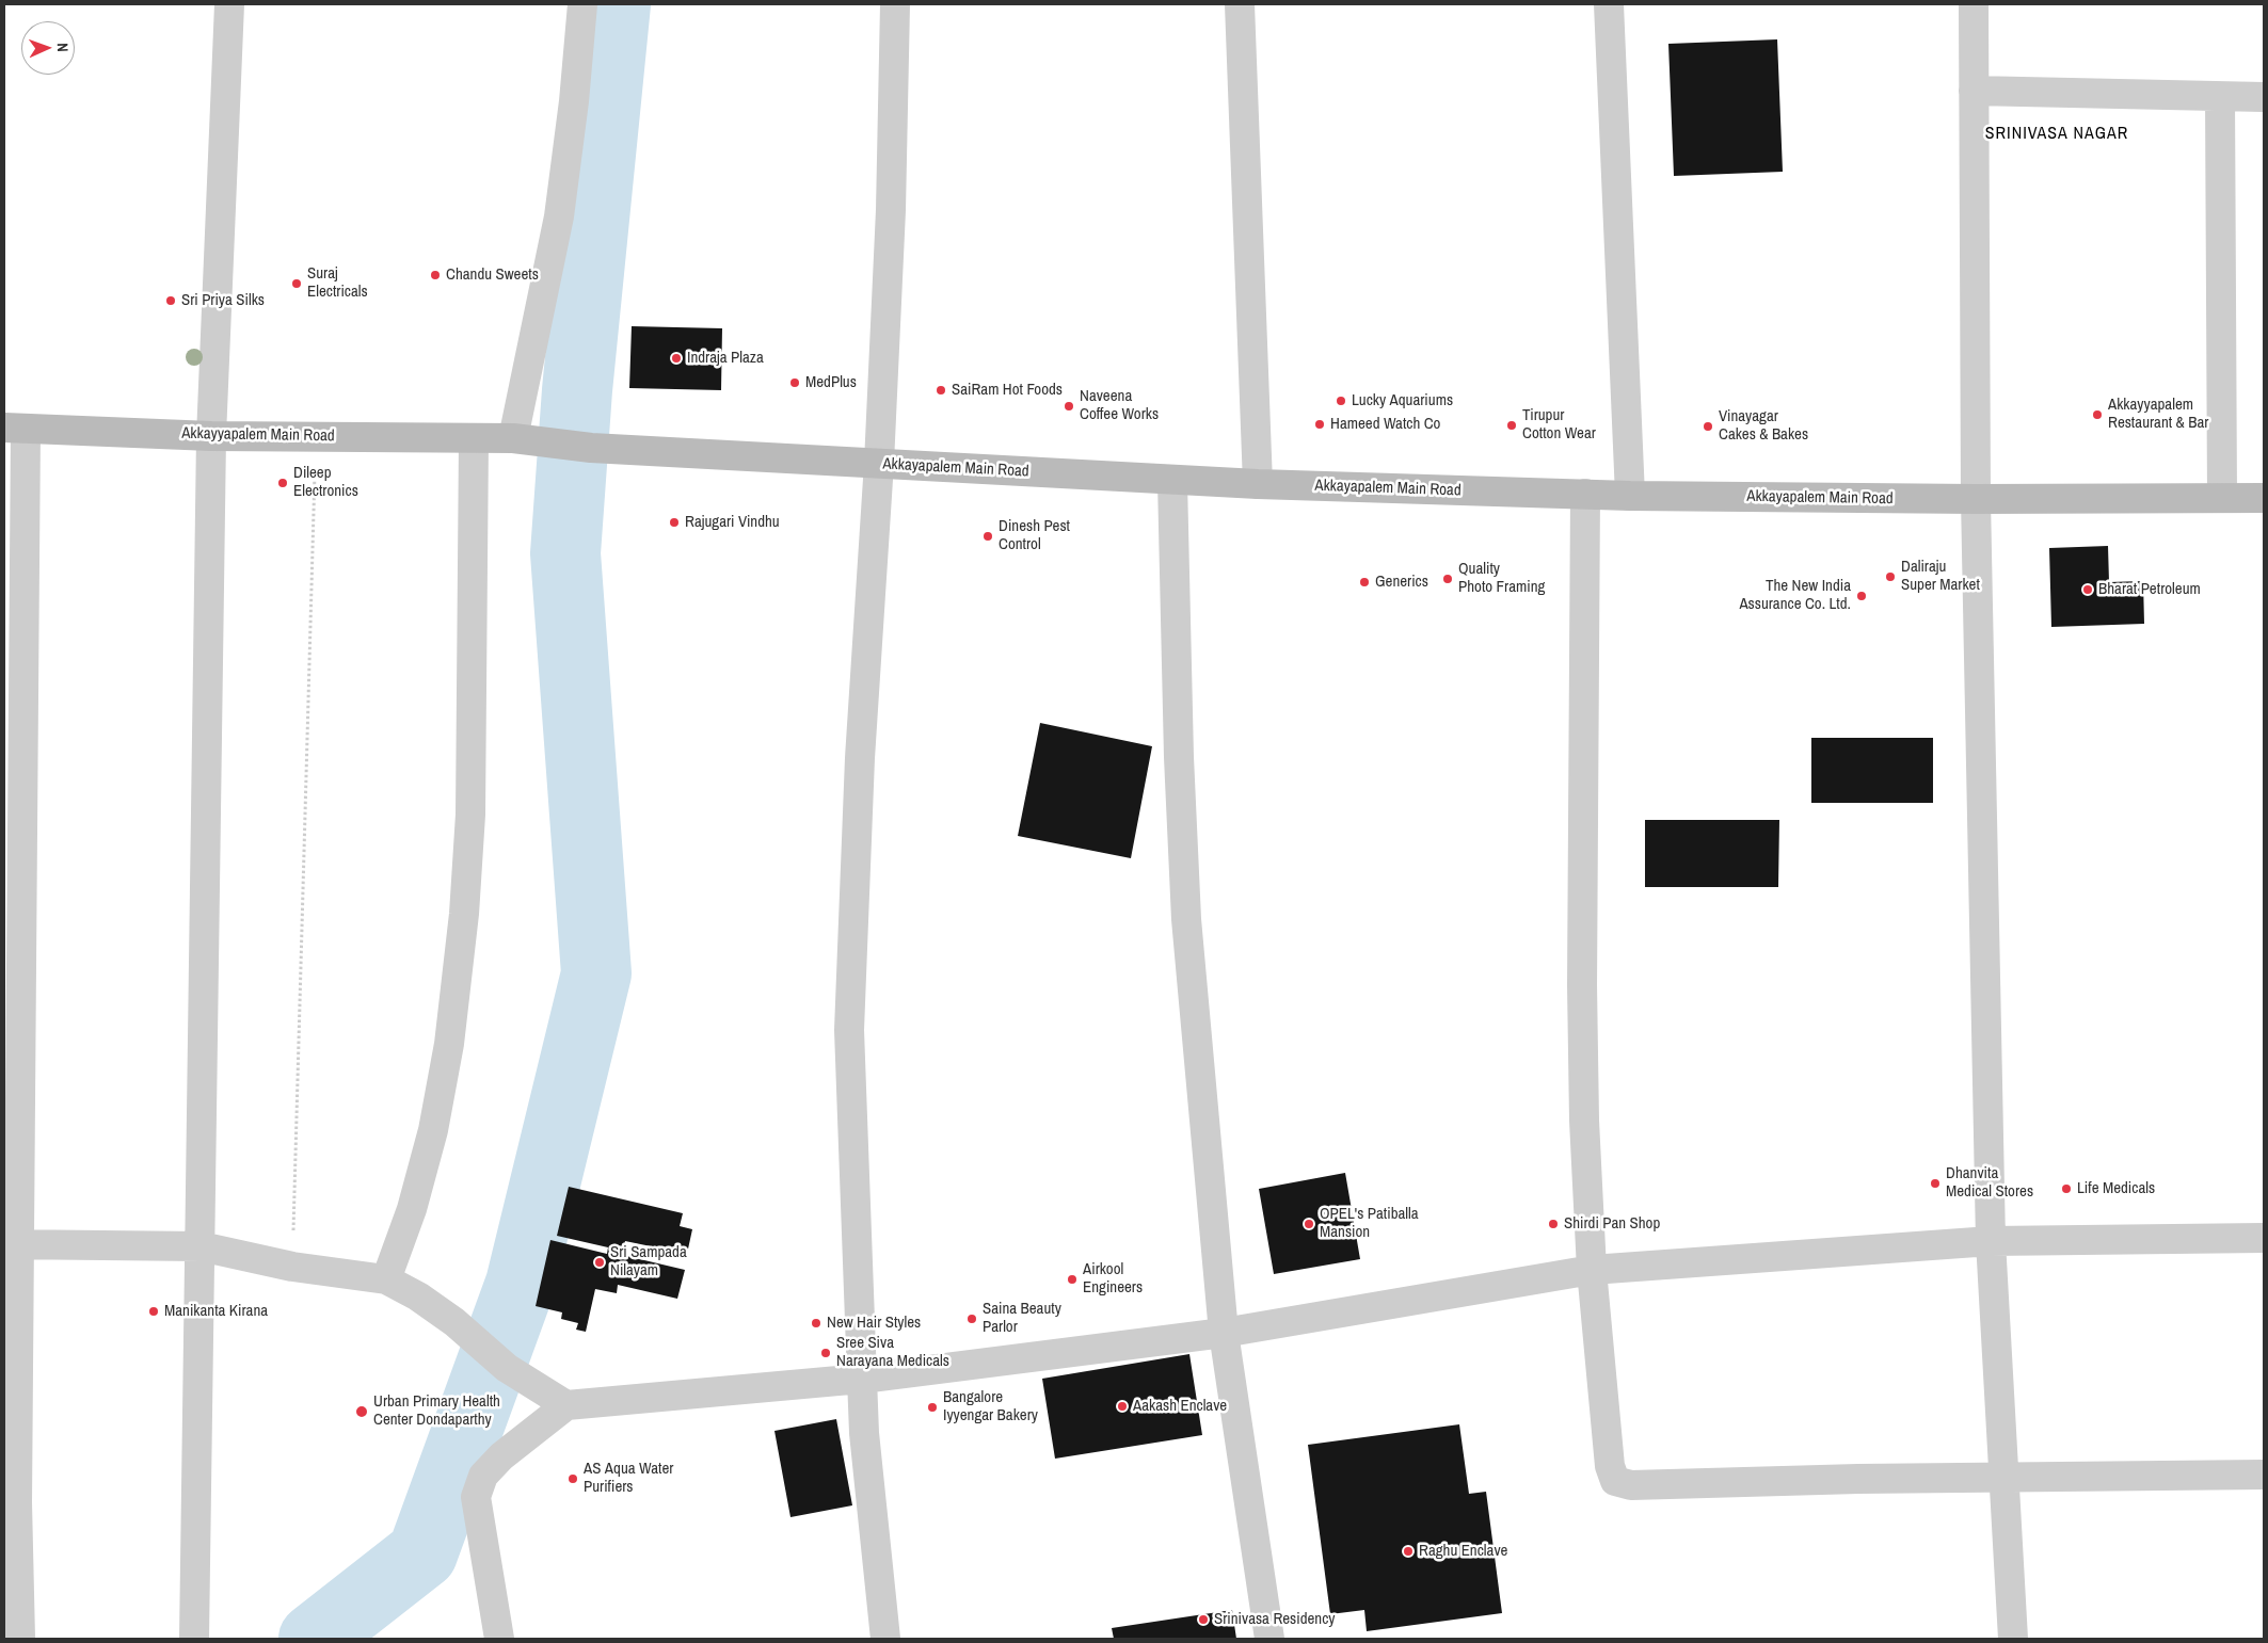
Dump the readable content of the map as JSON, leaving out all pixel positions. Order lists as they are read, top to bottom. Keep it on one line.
{"streets":{"main road":["Akkayyapalem Main Road","Akkayapalem Main Road"]},"crossings":[["Akkayyapalem Main Road","Akkayapalem Main Road"]],"districts":["SRINIVASA NAGAR"],"places":["Chandu Sweets","Suraj Electricals","Sri Priya Silks","Indraja Plaza","MedPlus","SaiRam Hot Foods","Lucky Aquariums","Naveena Coffee Works","Akkayyapalem Restaurant & Bar","Hameed Watch Co","Tirupur Cotton Wear","Vinayagar Cakes & Bakes","Dileep Electronics","Rajugari Vindhu","Dinesh Pest Control","Daliraju Super Market","Quality Photo Framing","Generics","Bharat Petroleum","The New India Assurance Co. Ltd.","Dhanvita Medical Stores","Life Medicals","OPEL's Patiballa Mansion","Shirdi Pan Shop","Sri Sampada Nilayam","Airkool Engineers","Manikanta Kirana","Saina Beauty Parlor","New Hair Styles","Sree Siva Narayana Medicals","Aakash Enclave","Bangalore Iyyengar Bakery","Urban Primary Health Center Dondaparthy","AS Aqua Water Purifiers","Raghu Enclave","Srinivasa Residency"],"north":"right"}
